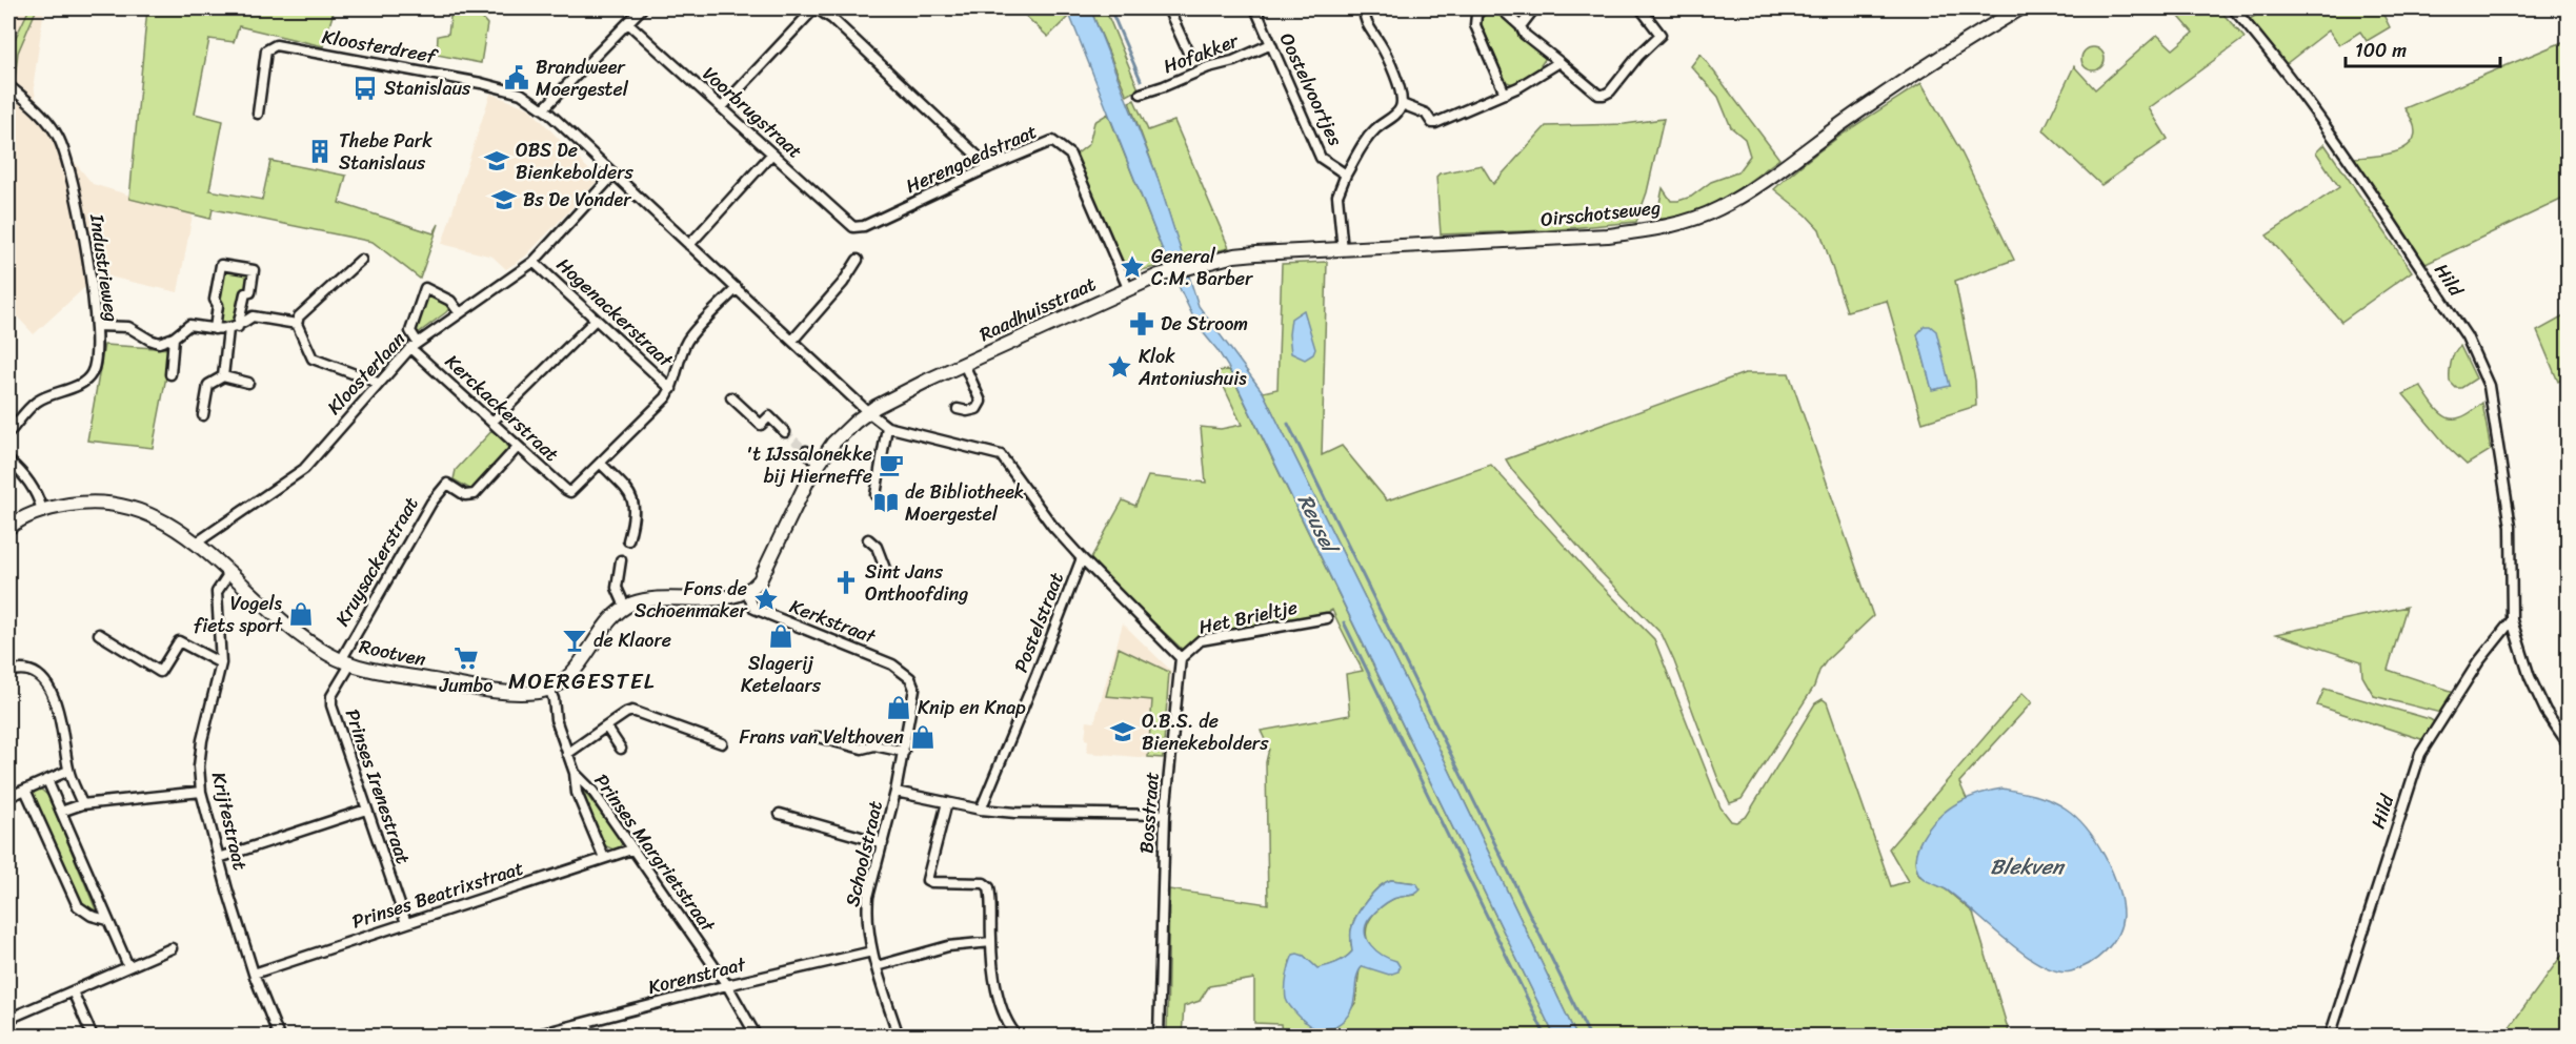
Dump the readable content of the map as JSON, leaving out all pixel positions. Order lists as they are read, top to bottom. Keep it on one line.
{"streets":{"street":["Kloosterdreef","Hofakker","Oostelvoortjes","Voorbrugstraat","Herengoedstraat","Oirschotseweg","Industrieweg","Hild","Raadhuisstraat","Hogenackerstraat","Kloosterlaan","Kerckackerstraat","Kruysackerstraat","Het Brieltje","Kerkstraat","Postelstraat","Rootven","Prinses Irenestraat","Bosstraat","Krijtestraat","Prinses Margrietstraat","Schoolstraat","Prinses Beatrixstraat","Korenstraat"]},"crossings":[["Hofakker","Oostelvoortjes"],["Voorbrugstraat","Herengoedstraat"],["Herengoedstraat","Oirschotseweg"],["Herengoedstraat","Raadhuisstraat"],["Oirschotseweg","Raadhuisstraat"],["Raadhuisstraat","Kerkstraat"],["Raadhuisstraat","Postelstraat"],["Hogenackerstraat","Kloosterlaan"],["Kloosterlaan","Kerckackerstraat"],["Kloosterlaan","Rootven"],["Kerckackerstraat","Kruysackerstraat"],["Kruysackerstraat","Rootven"],["Kruysackerstraat","Prinses Irenestraat"],["Het Brieltje","Bosstraat"],["Kerkstraat","Schoolstraat"],["Rootven","Prinses Irenestraat"],["Rootven","Krijtestraat"],["Rootven","Prinses Margrietstraat"],["Prinses Irenestraat","Prinses Beatrixstraat"],["Krijtestraat","Prinses Beatrixstraat"],["Prinses Margrietstraat","Prinses Beatrixstraat"],["Prinses Margrietstraat","Korenstraat"],["Schoolstraat","Korenstraat"]],"districts":["MOERGESTEL"],"water":["Reusel","Blekven"],"places":{"public building":["Brandweer Moergestel"],"bus stop":["Stanislaus"],"building":["Thebe Park Stanislaus"],"school or university":["OBS De Bienkebolders","Bs De Vonder","O.B.S. de Bienekebolders"],"place":["General C.M. Barber","Klok Antoniushuis","Fons de Schoenmaker"],"pharmacy":["De Stroom"],"cafe":["'t IJssalonekke bij Hierneffe"],"library":["de Bibliotheek Moergestel"],"church":["Sint Jans Onthoofding"],"shop":["Vogels fiets sport","Slagerij Ketelaars","Knip en Knap","Frans van Velthoven"],"bar":["de Klaore"],"supermarket":["Jumbo"]},"scale_bar":"100 m"}
